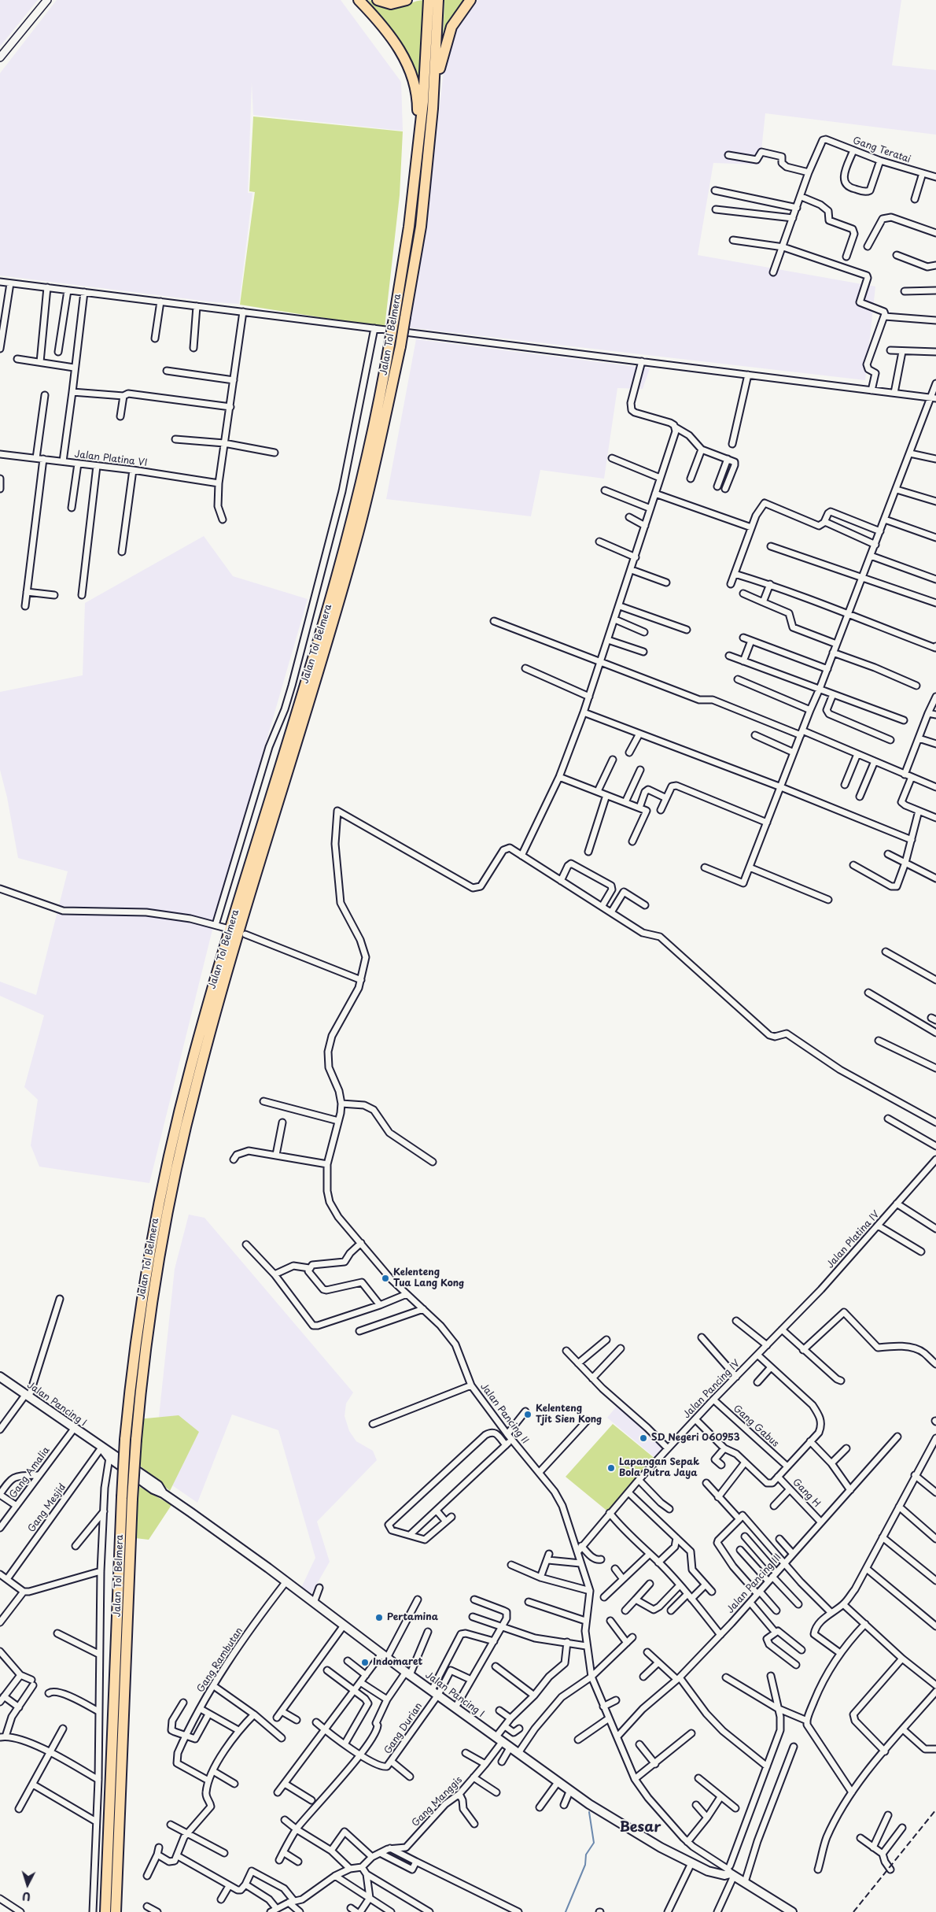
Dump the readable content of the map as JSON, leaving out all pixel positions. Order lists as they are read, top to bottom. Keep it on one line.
{"streets":{"highway":["Jalan Tol Belmera"],"main road":["Jalan Pancing I"],"street":["Gang Teratai","Jalan Platina VI","Jalan Platina IV","Jalan Pancing IV","Jalan Pancing II","Gang Gabus","Gang Amalia","Gang H","Gang Mesjid","Jalan Pancing III","Gang Rambutan","Gang Durian","Gang Manggis"]},"crossings":[["Jalan Platina IV","Jalan Pancing IV"],["Jalan Pancing IV","Jalan Pancing I"],["Jalan Pancing IV","Jalan Pancing II"],["Jalan Pancing IV","Gang Gabus"],["Jalan Pancing I","Jalan Pancing II"],["Jalan Pancing I","Gang Amalia"],["Jalan Pancing I","Gang Mesjid"],["Jalan Pancing I","Jalan Pancing III"],["Jalan Pancing I","Gang Rambutan"],["Jalan Pancing I","Gang Durian"],["Jalan Pancing I","Gang Manggis"],["Gang H","Jalan Pancing III"]],"districts":["Besar"],"places":["Kelenteng Tua Lang Kong","Kelenteng Tjit Sien Kong","SD Negeri 060953","Lapangan Sepak Bola Putra Jaya","Pertamina","Indomaret"],"north":"bottom"}
